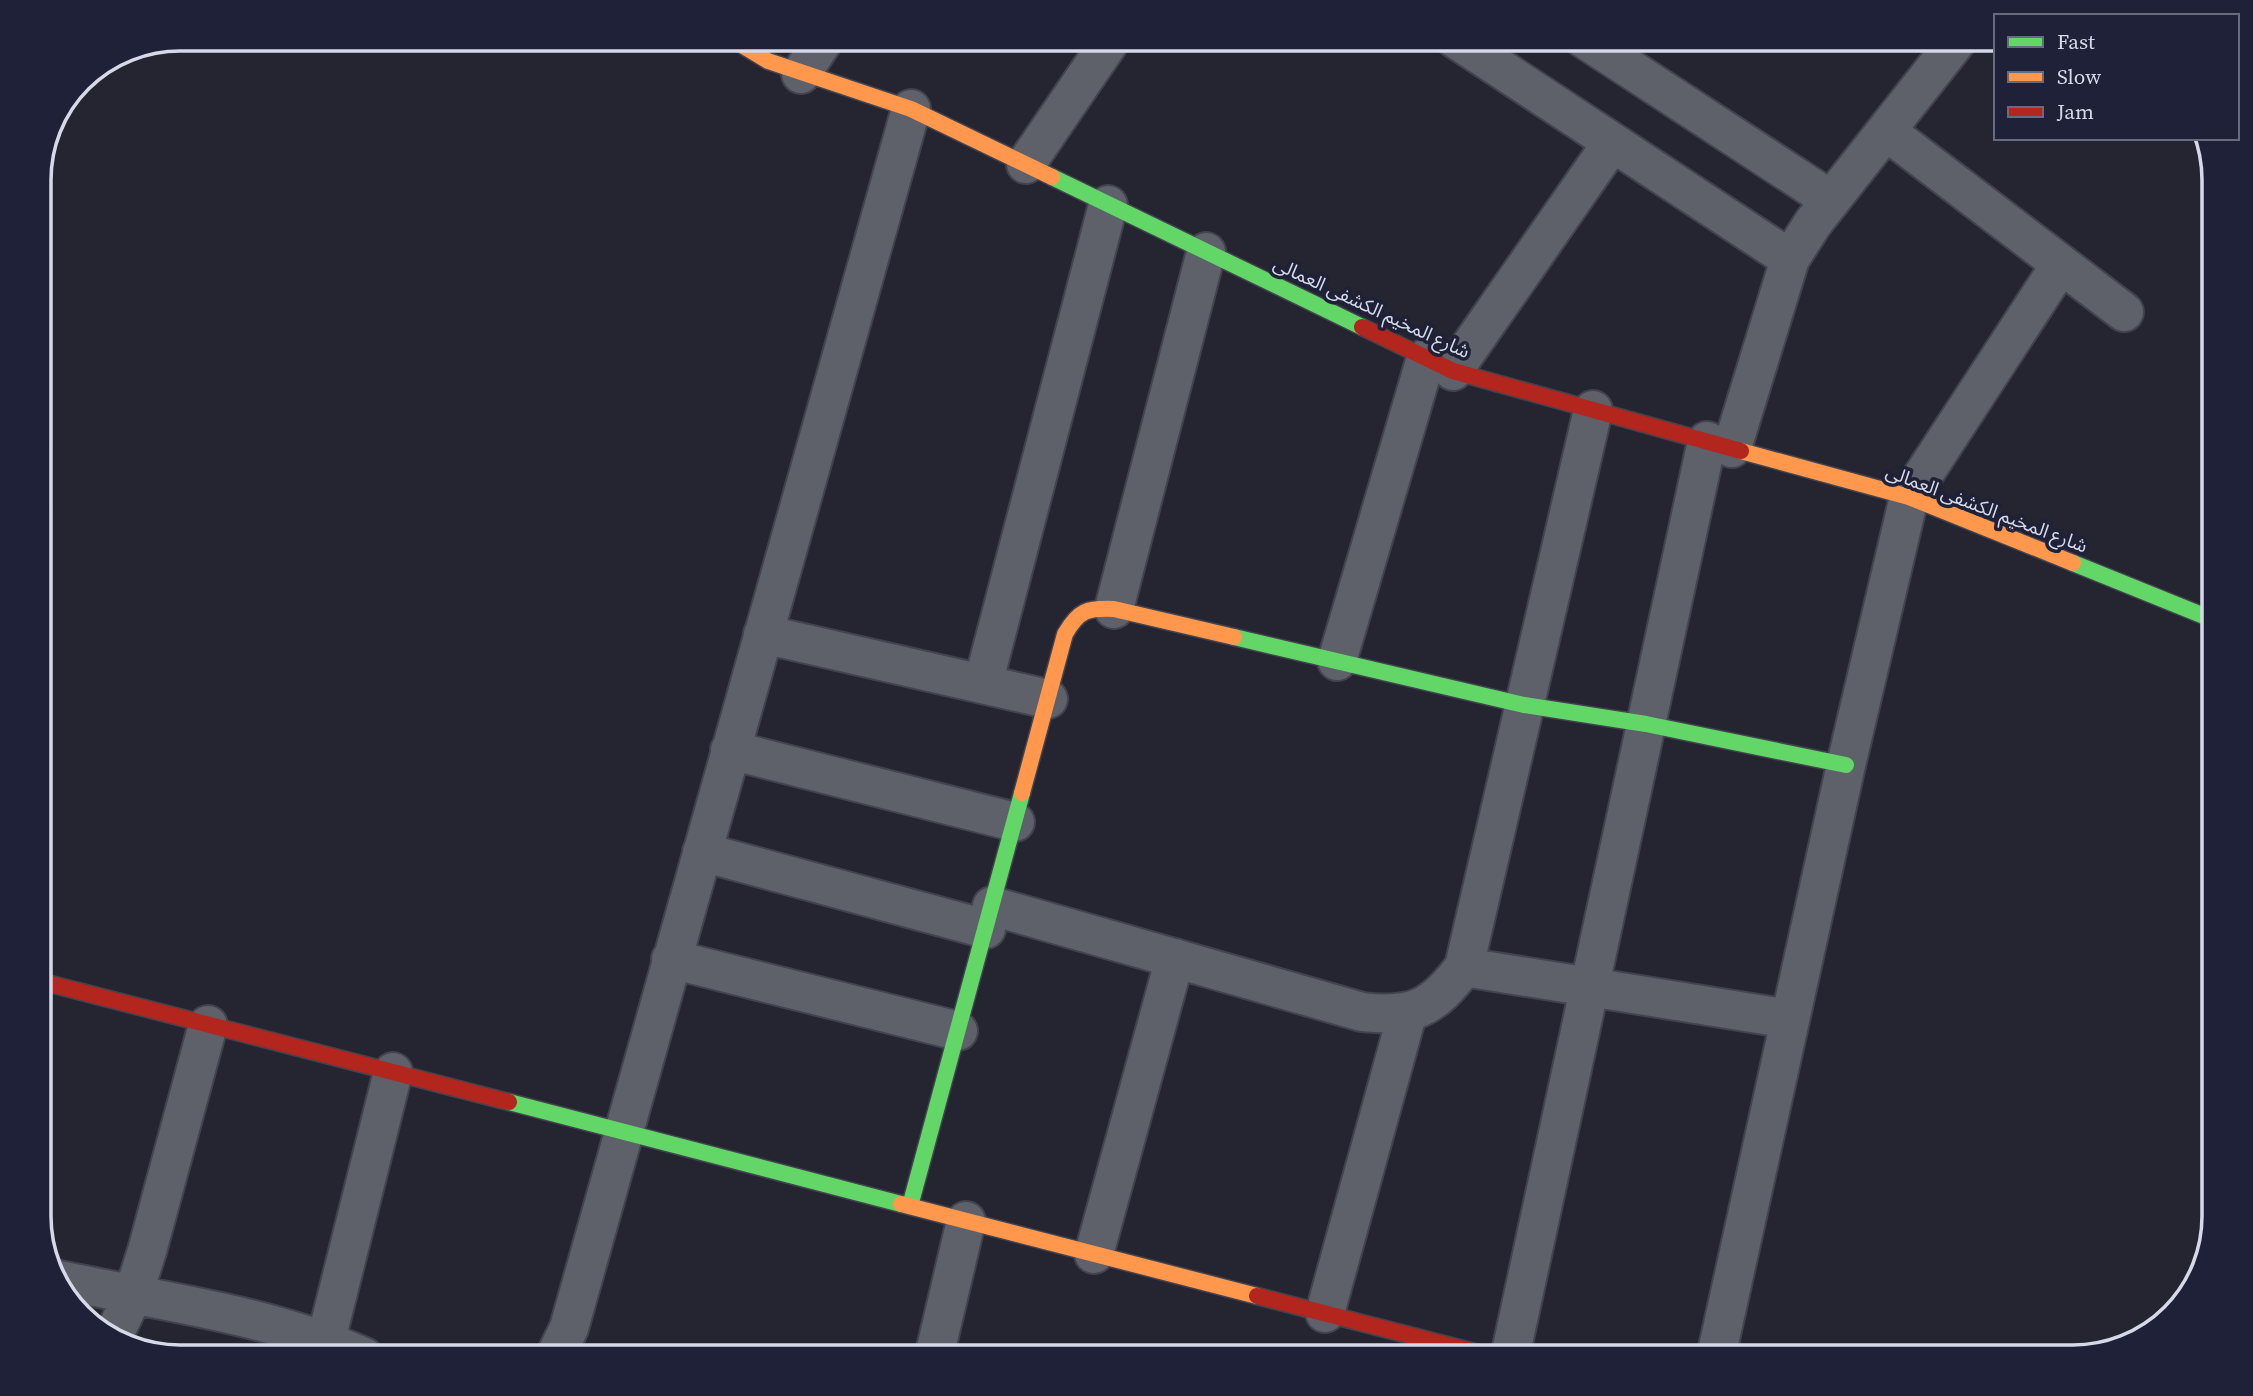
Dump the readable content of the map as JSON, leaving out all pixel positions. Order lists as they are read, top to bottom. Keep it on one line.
{"streets":{"street":["شارع المخيم الكشفى العمالى"]},"legend":["Fast","Slow","Jam"]}
